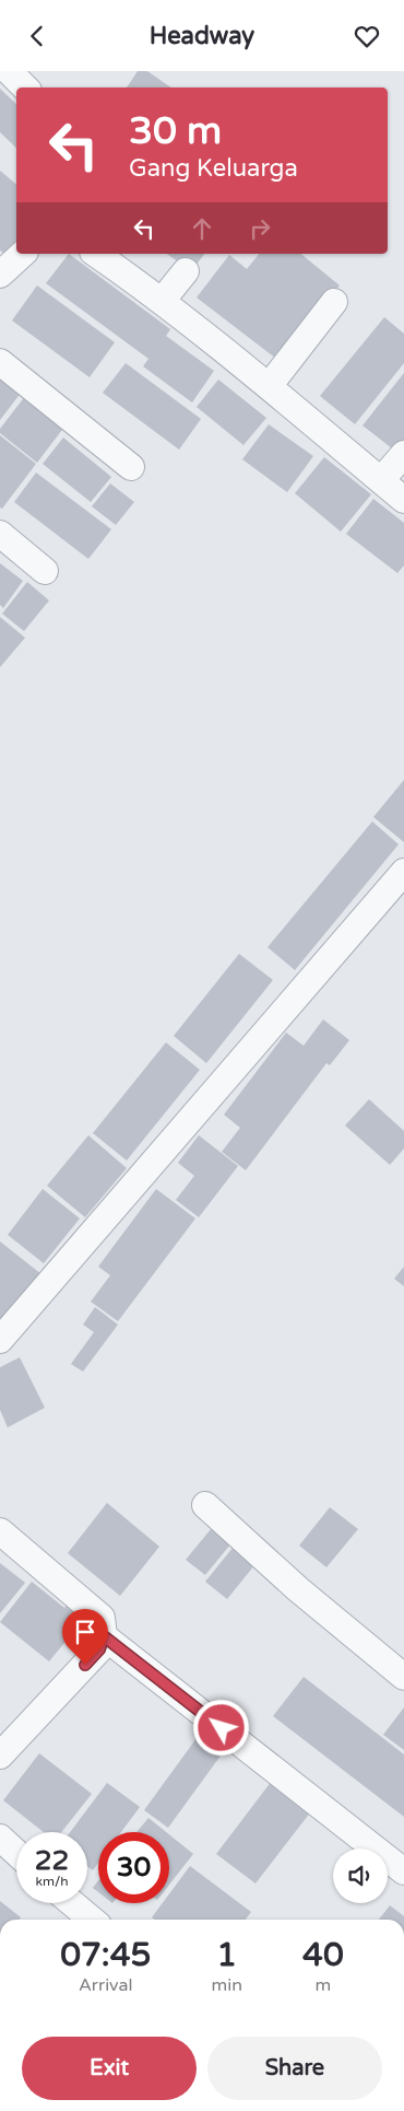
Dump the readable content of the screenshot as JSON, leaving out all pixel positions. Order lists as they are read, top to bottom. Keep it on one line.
{"page":{"header":"Headway","turn":["30 m","Gang Keluarga"],"speed":"22 km/h","limit":"30","eta":["07:45","Arrival","1","min","40","m"],"buttons":["Exit","Share"]}}
